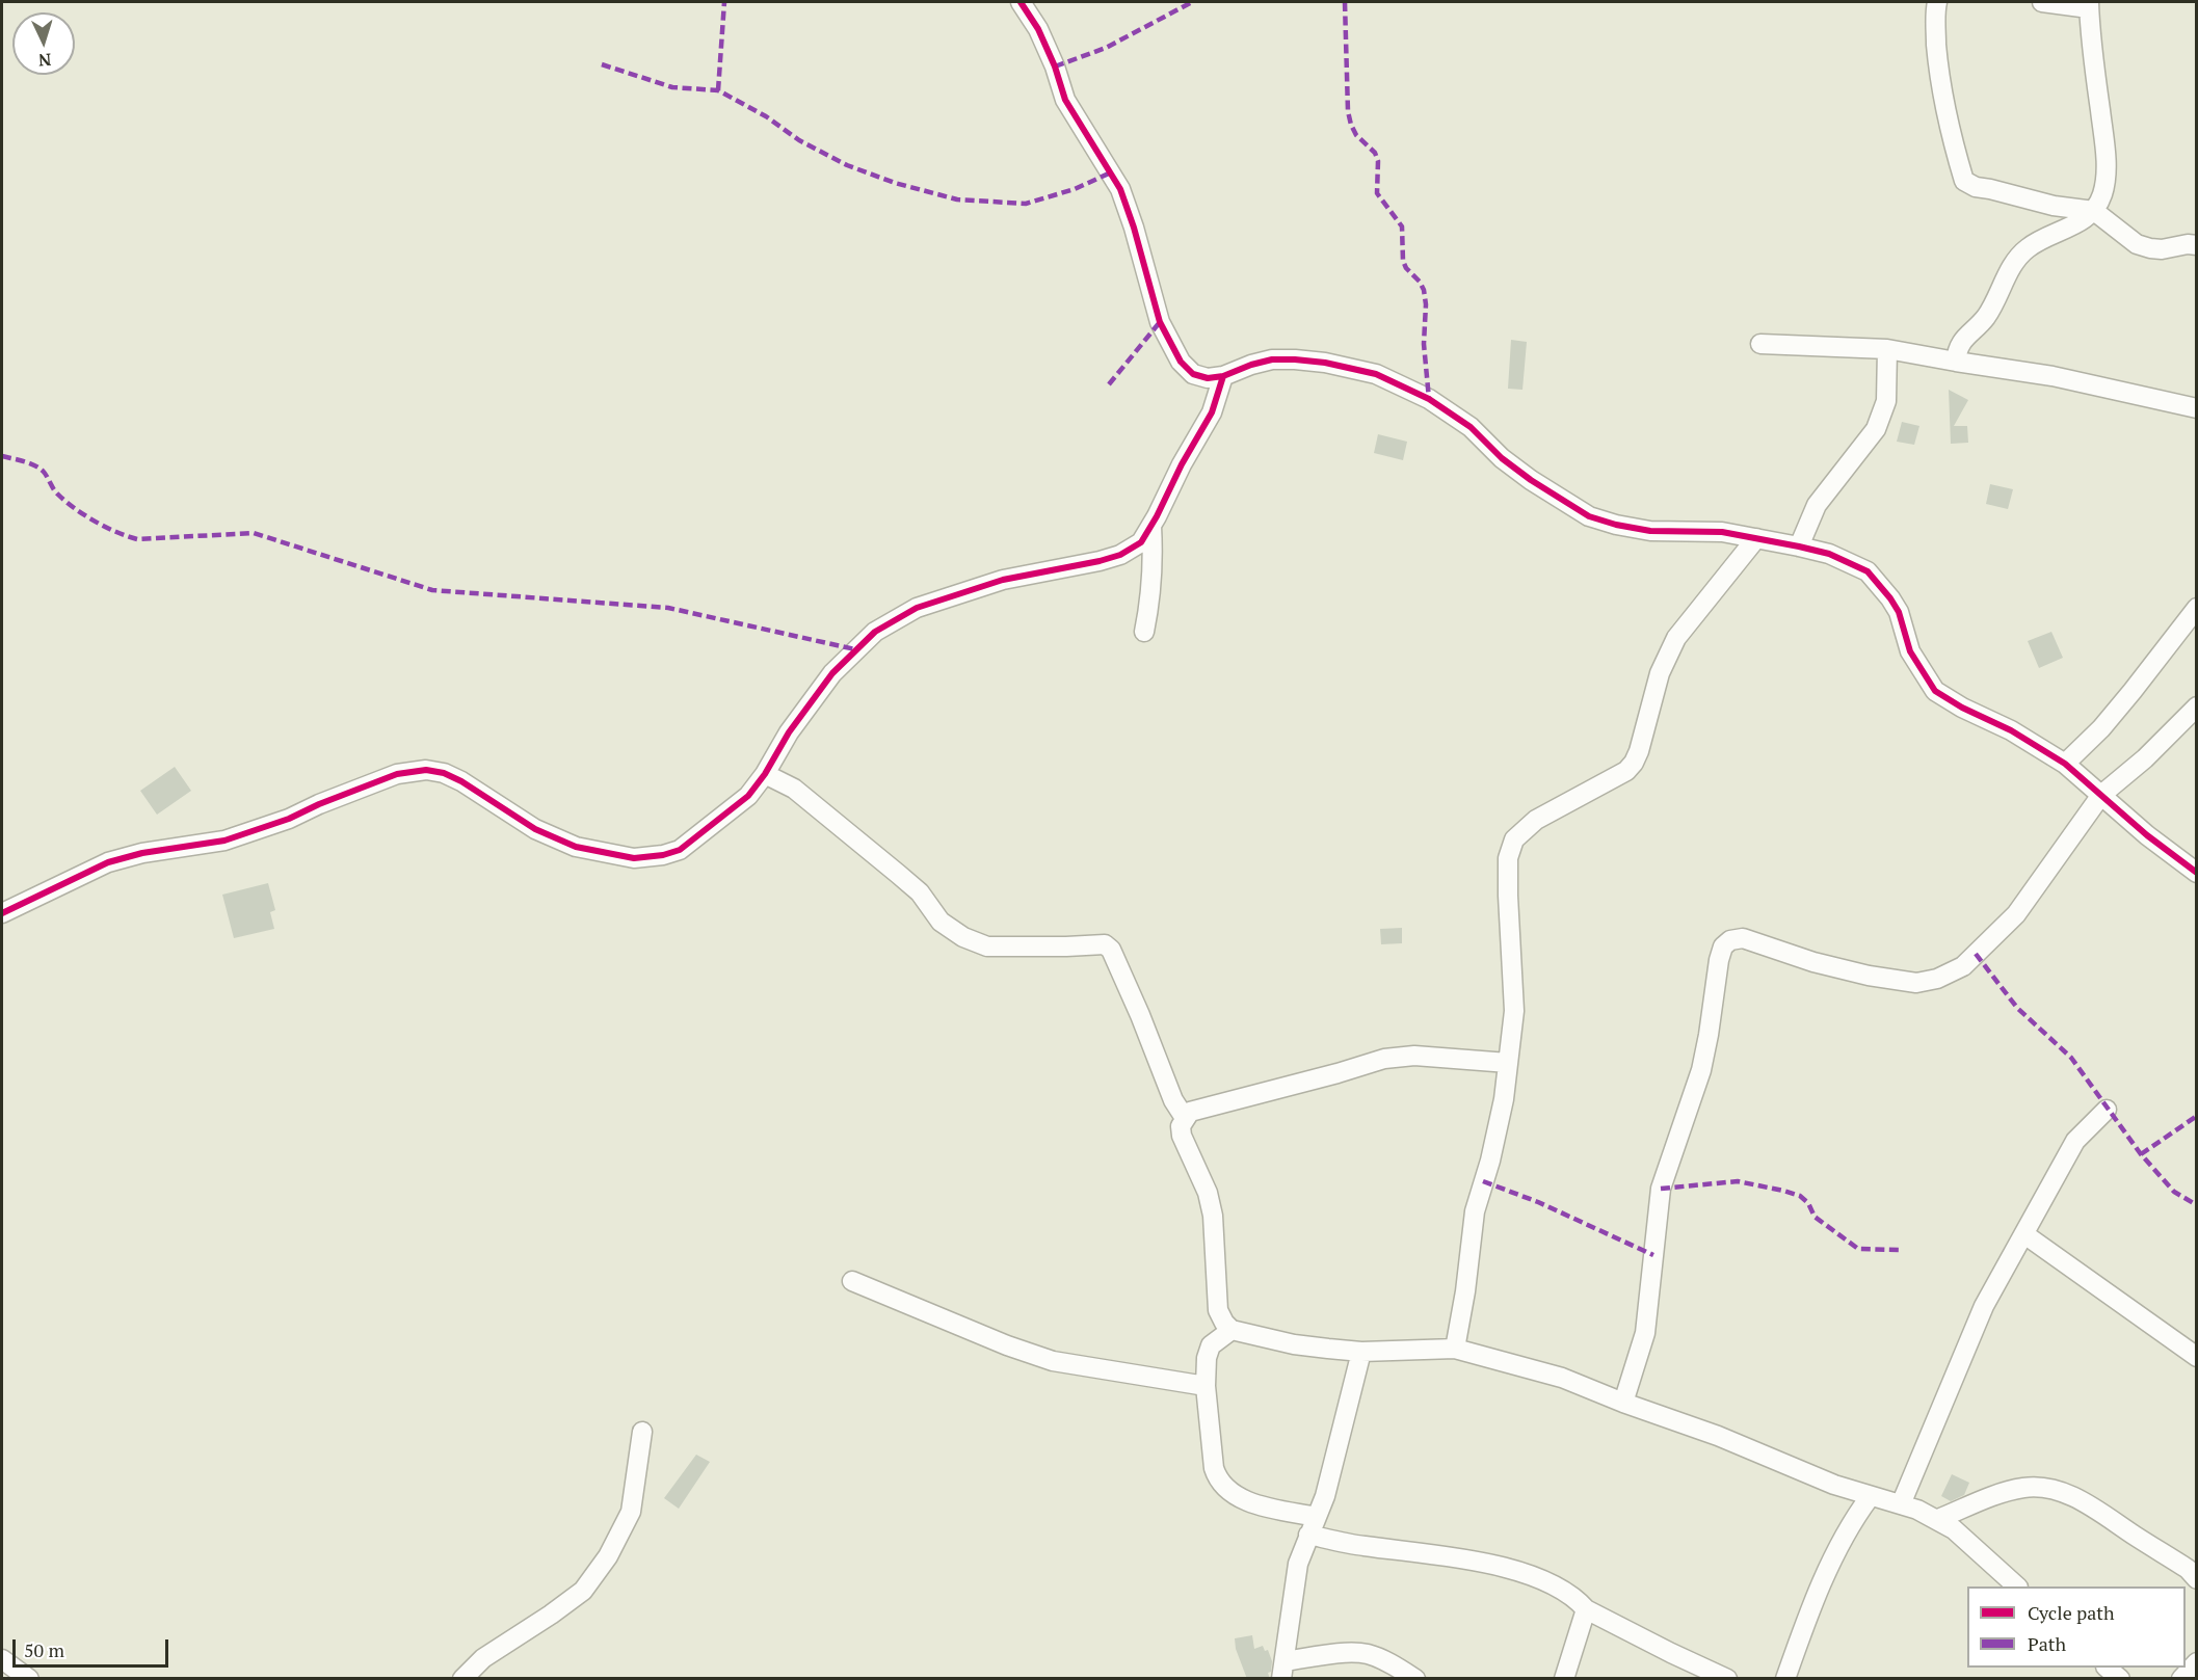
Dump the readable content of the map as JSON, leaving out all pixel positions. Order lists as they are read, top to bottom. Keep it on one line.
{"legend":["Cycle path","Path"],"scale_bar":"50 m","north":"bottom"}
